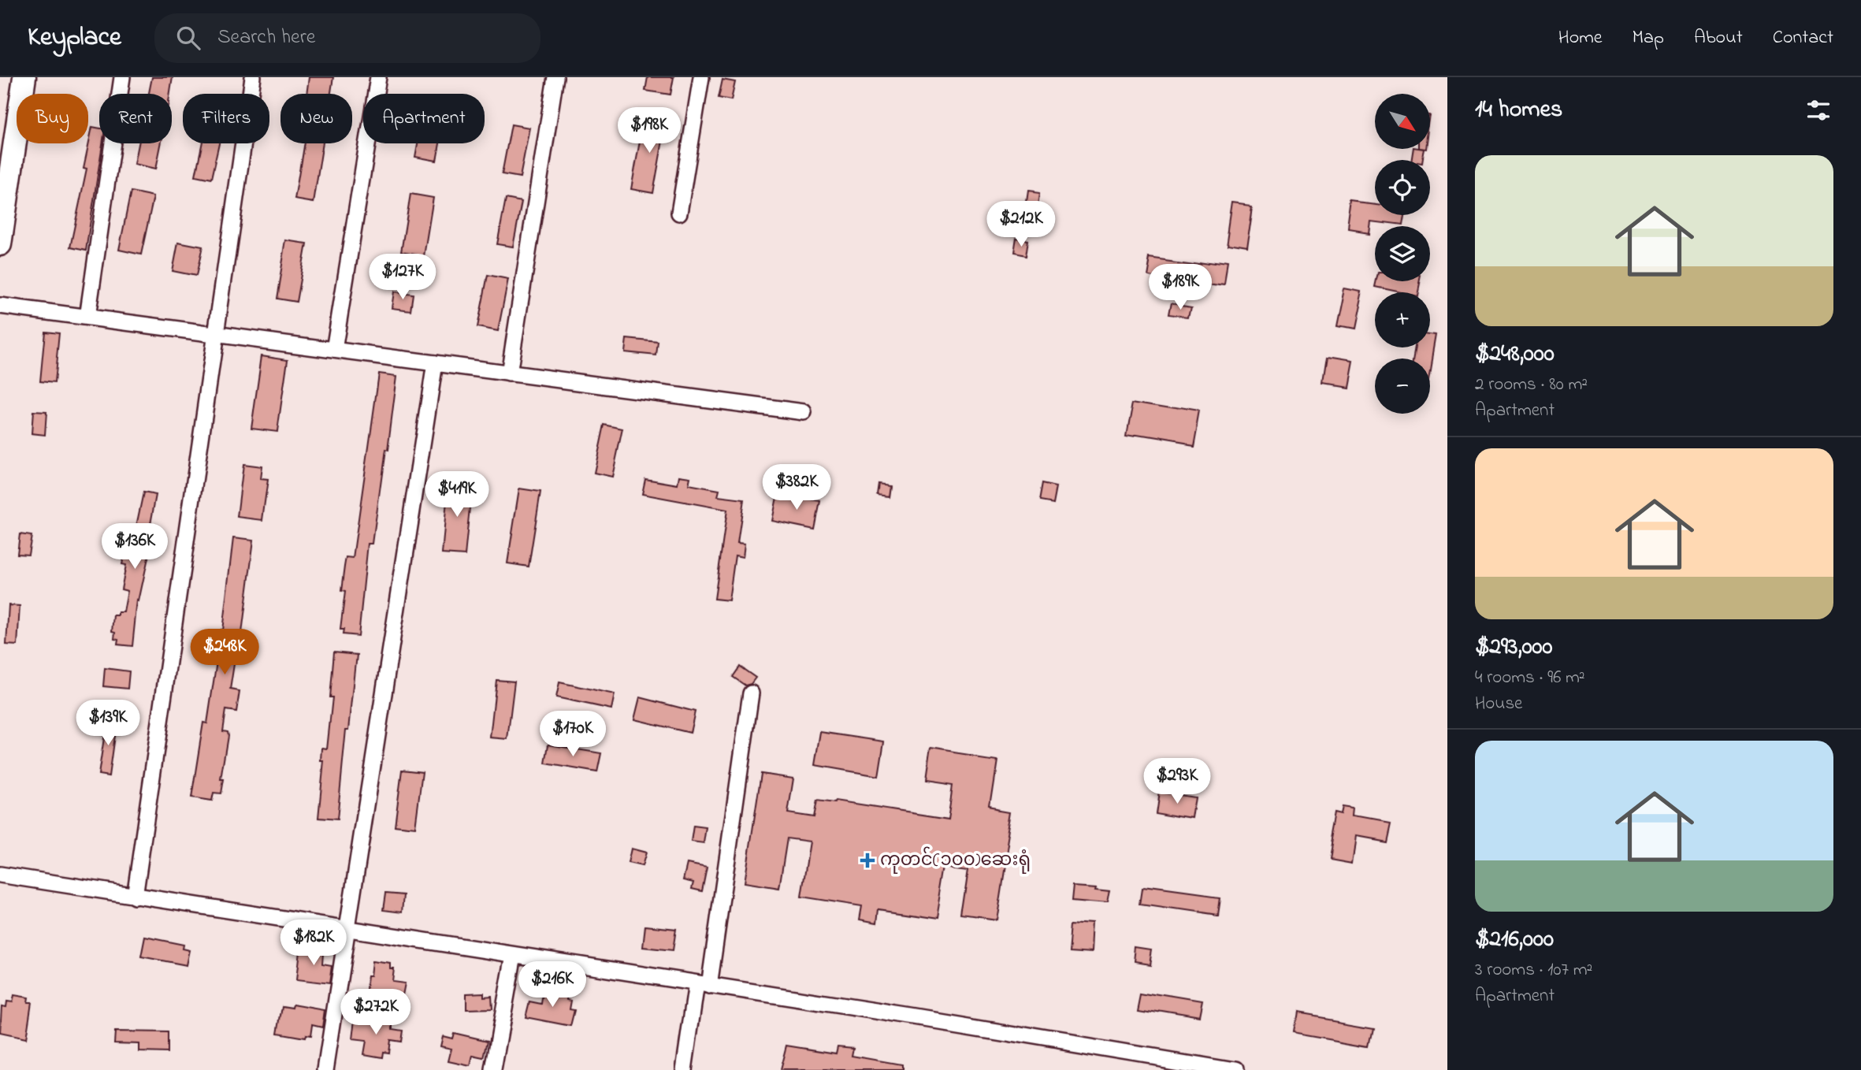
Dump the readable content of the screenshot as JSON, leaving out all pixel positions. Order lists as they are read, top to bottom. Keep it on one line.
{"places":{"health":["ကုတင်(၁၀၀)ဆေးရုံ"]},"north":"bottom right","page":{"header":"Keyplace","search":"Search here","nav":["Home","Map","About","Contact"],"heading":"14 homes","map_buttons":["+","−"],"chip":["Buy","Rent","Filters","New","Apartment"],"price":["$198K","$212K","$127K","$189K","$382K","$419K","$136K","$248K","$139K","$170K","$293K","$182K","$216K","$272K"],"list":[{"name":"$248,000","note":"2 rooms · 80 m² · Apartment"},{"name":"$293,000","note":"4 rooms · 96 m² · House"},{"name":"$216,000","note":"3 rooms · 107 m² · Apartment"}]}}
